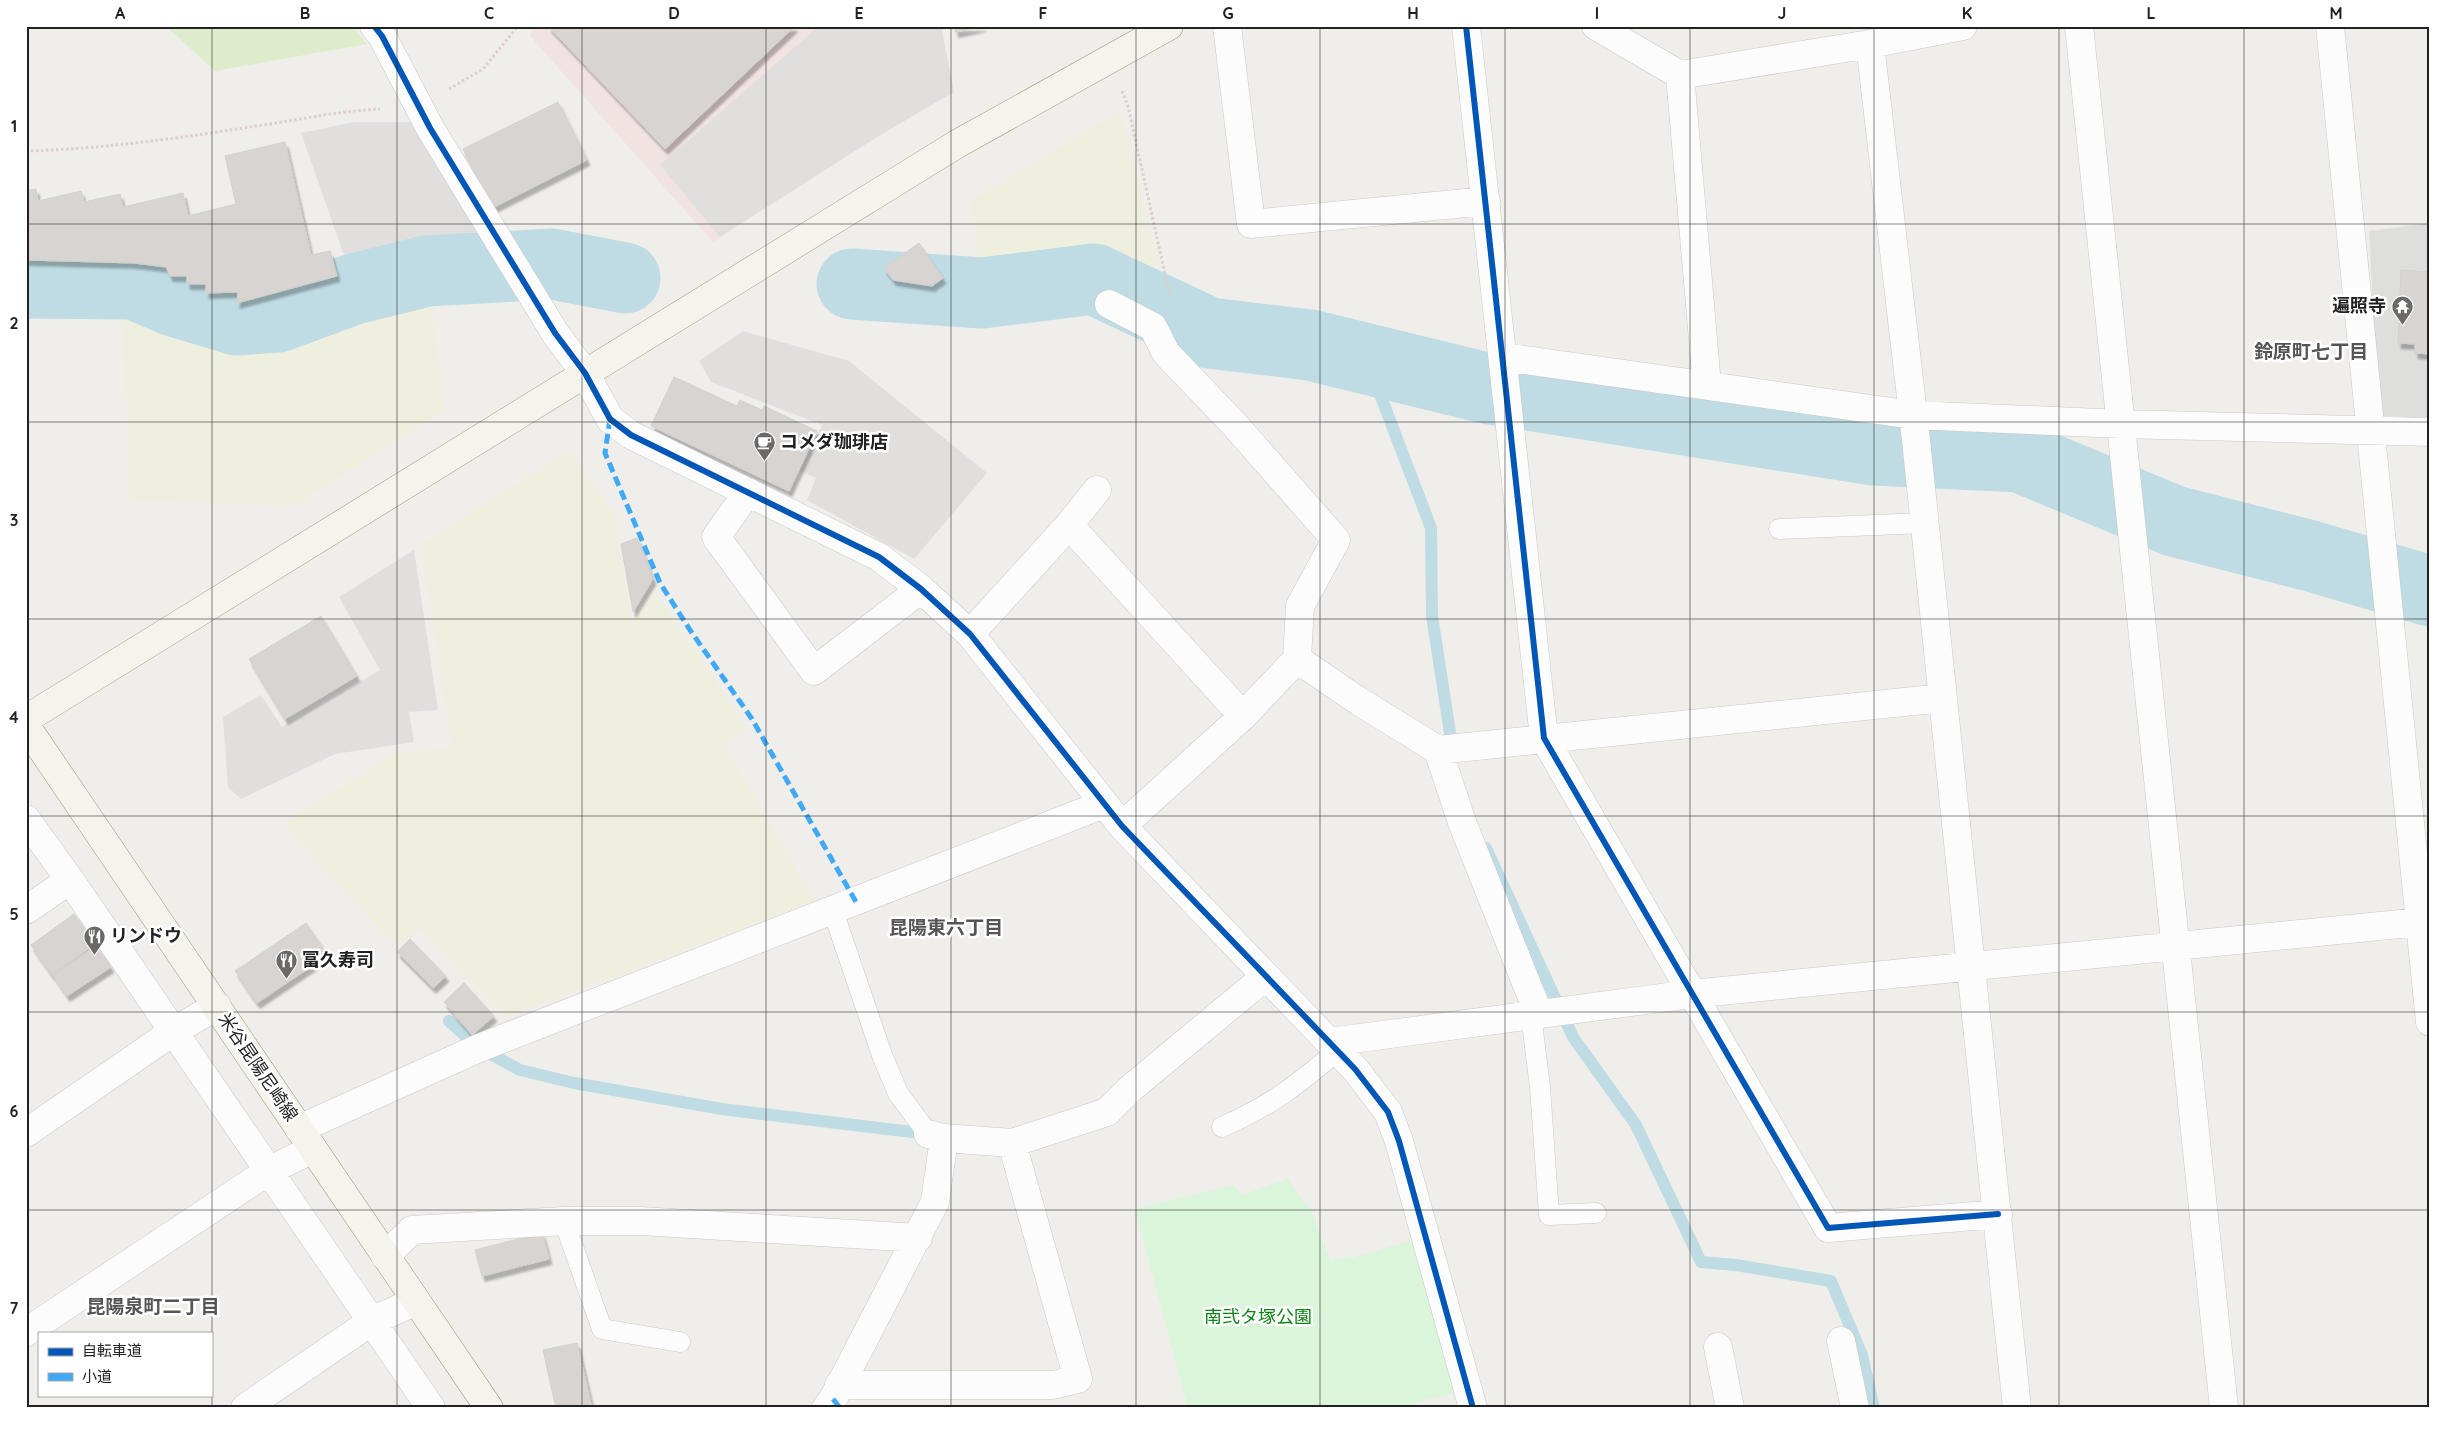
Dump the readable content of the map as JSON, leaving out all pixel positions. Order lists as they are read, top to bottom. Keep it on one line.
{"streets":{"street":["米谷昆陽尼崎線"]},"districts":["鈴原町七丁目","昆陽東六丁目","昆陽泉町二丁目"],"parks":["南弐タ塚公園"],"places":{"temple":["遍照寺"],"cafe":["コメダ珈琲店"],"restaurant":["リンドウ","冨久寿司"]},"legend":["自転車道","小道"],"grid":{"columns":["A","B","C","D","E","F","G","H","I","J","K","L","M"],"rows":["1","2","3","4","5","6","7"]}}
